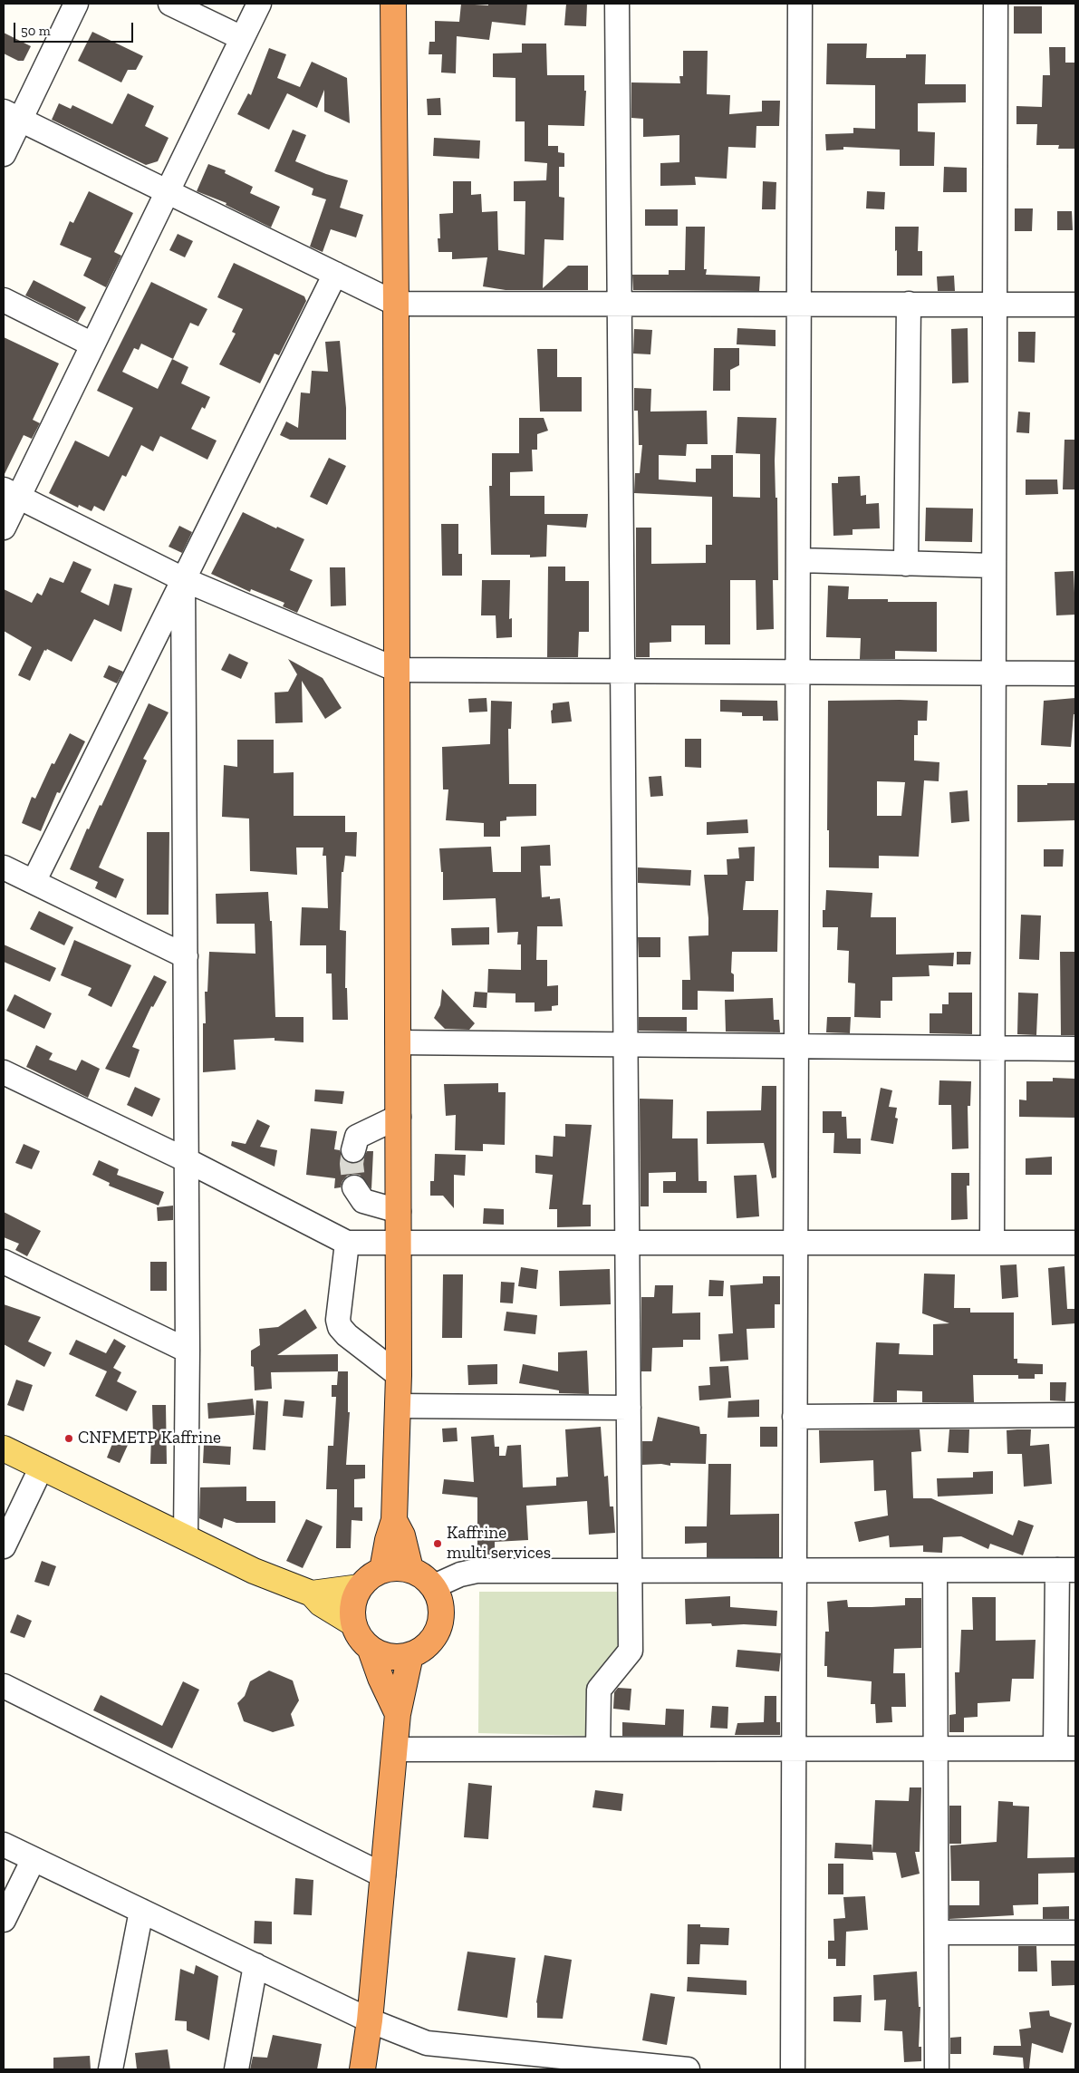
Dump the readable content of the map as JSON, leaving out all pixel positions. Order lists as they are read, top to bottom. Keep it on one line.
{"places":["CNFMETP Kaffrine","Kaffrine multi services"],"scale_bar":"50 m"}
